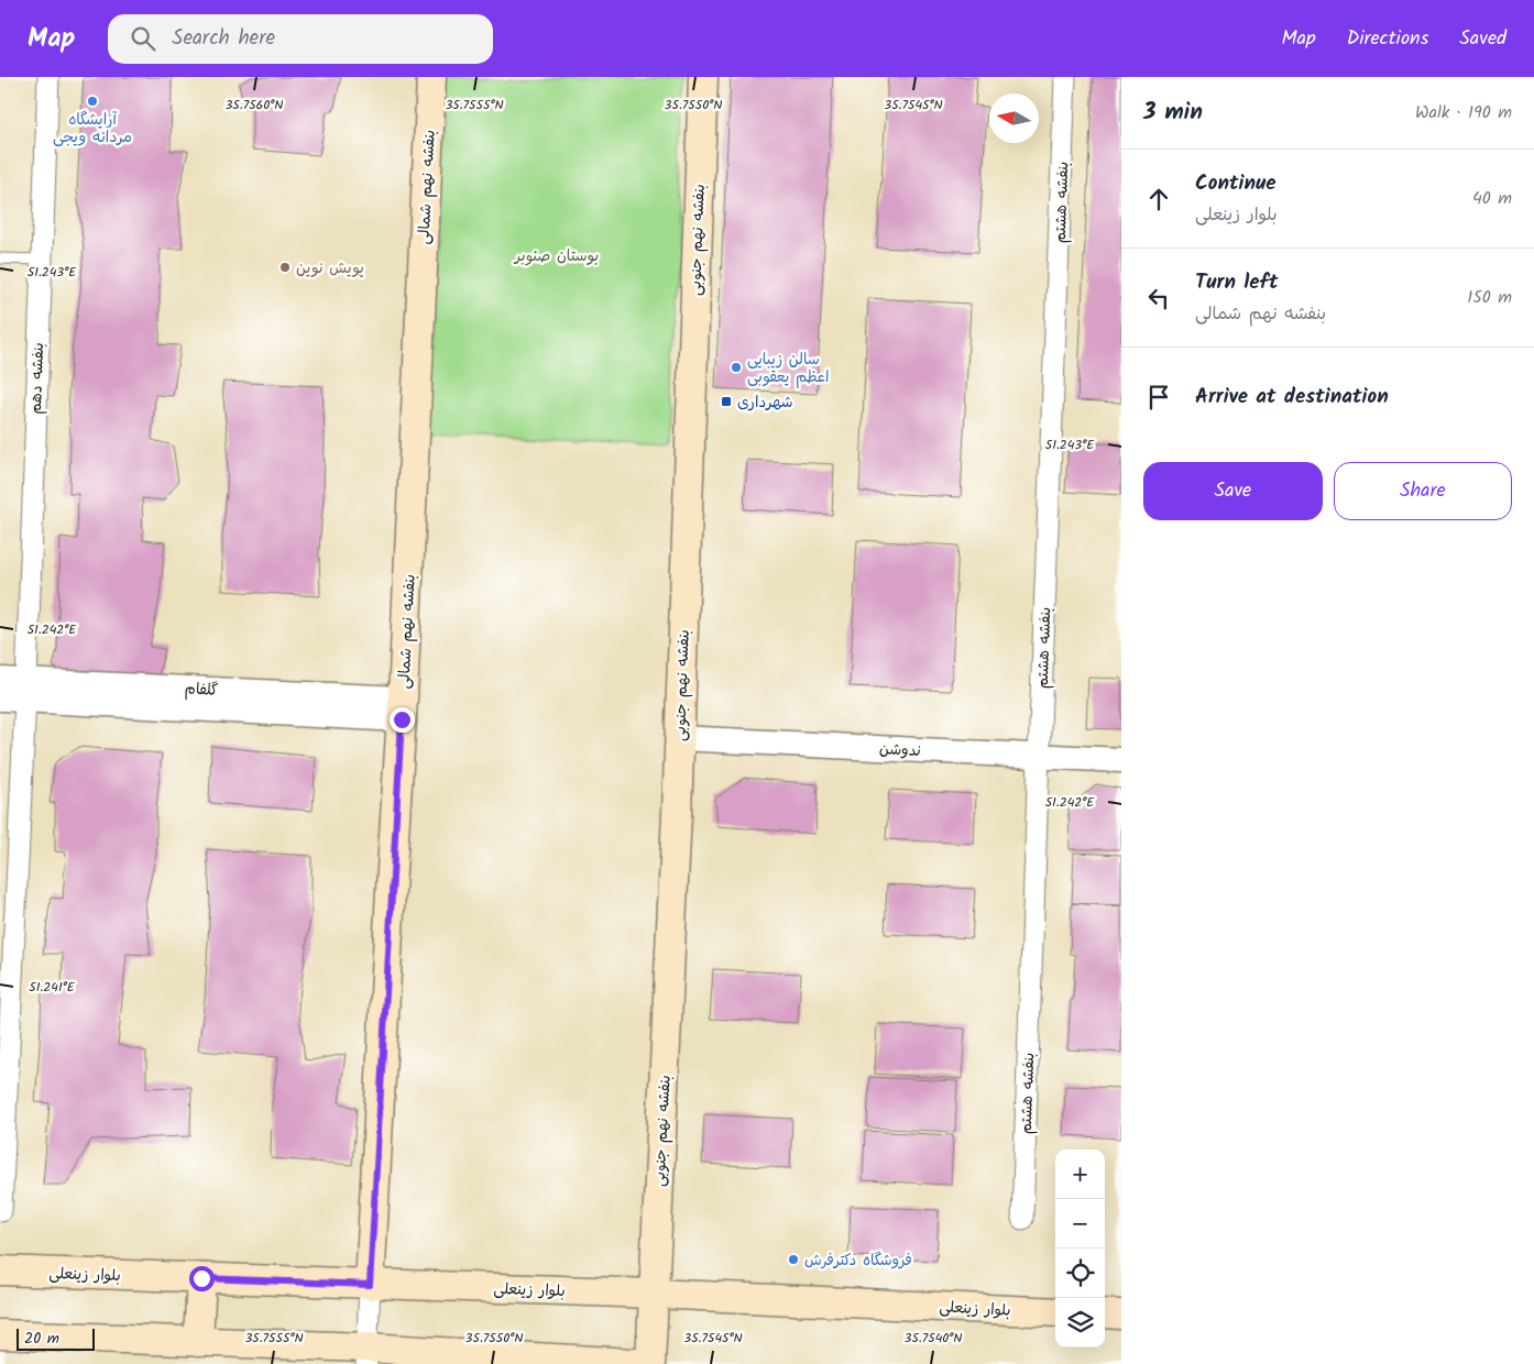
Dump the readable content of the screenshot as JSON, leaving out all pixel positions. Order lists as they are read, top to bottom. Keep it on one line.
{"streets":{"main road":["بنفشه نهم شمالی","بنفشه نهم جنوبی","بلوار زینعلی"],"street":["بنفشه هشتم","بنفشه دهم","گلفام","ندوشن"]},"crossings":[["بنفشه نهم شمالی","گلفام"],["بنفشه نهم شمالی","بلوار زینعلی"],["بنفشه هشتم","ندوشن"],["بنفشه نهم جنوبی","ندوشن"],["بنفشه نهم جنوبی","بلوار زینعلی"],["بنفشه دهم","گلفام"]],"parks":["بوستان صنوبر"],"places":{"other":["آرایشگاه مردانه ویجی","پویش نوین","سالن زیبایی اعظم یعقوبی","فروشگاه دکترفرش"],"transit":["شهرداری"]},"scale_bar":"20 m","north":"left","page":{"header":"Map","search":"Search here","nav":["Map","Directions","Saved"],"heading":["3 min","Walk · 190 m"],"list":[["Continue","بلوار زینعلی","40 m"],["Turn left","بنفشه نهم شمالی","150 m"],"Arrive at destination"],"buttons":["Save","Share"],"map_buttons":["+","−"],"scale":"20 m"},"coordinates":["35.7560°N","35.7555°N","35.7550°N","35.7545°N","51.243°E","51.242°E","51.241°E","35.7540°N"]}
